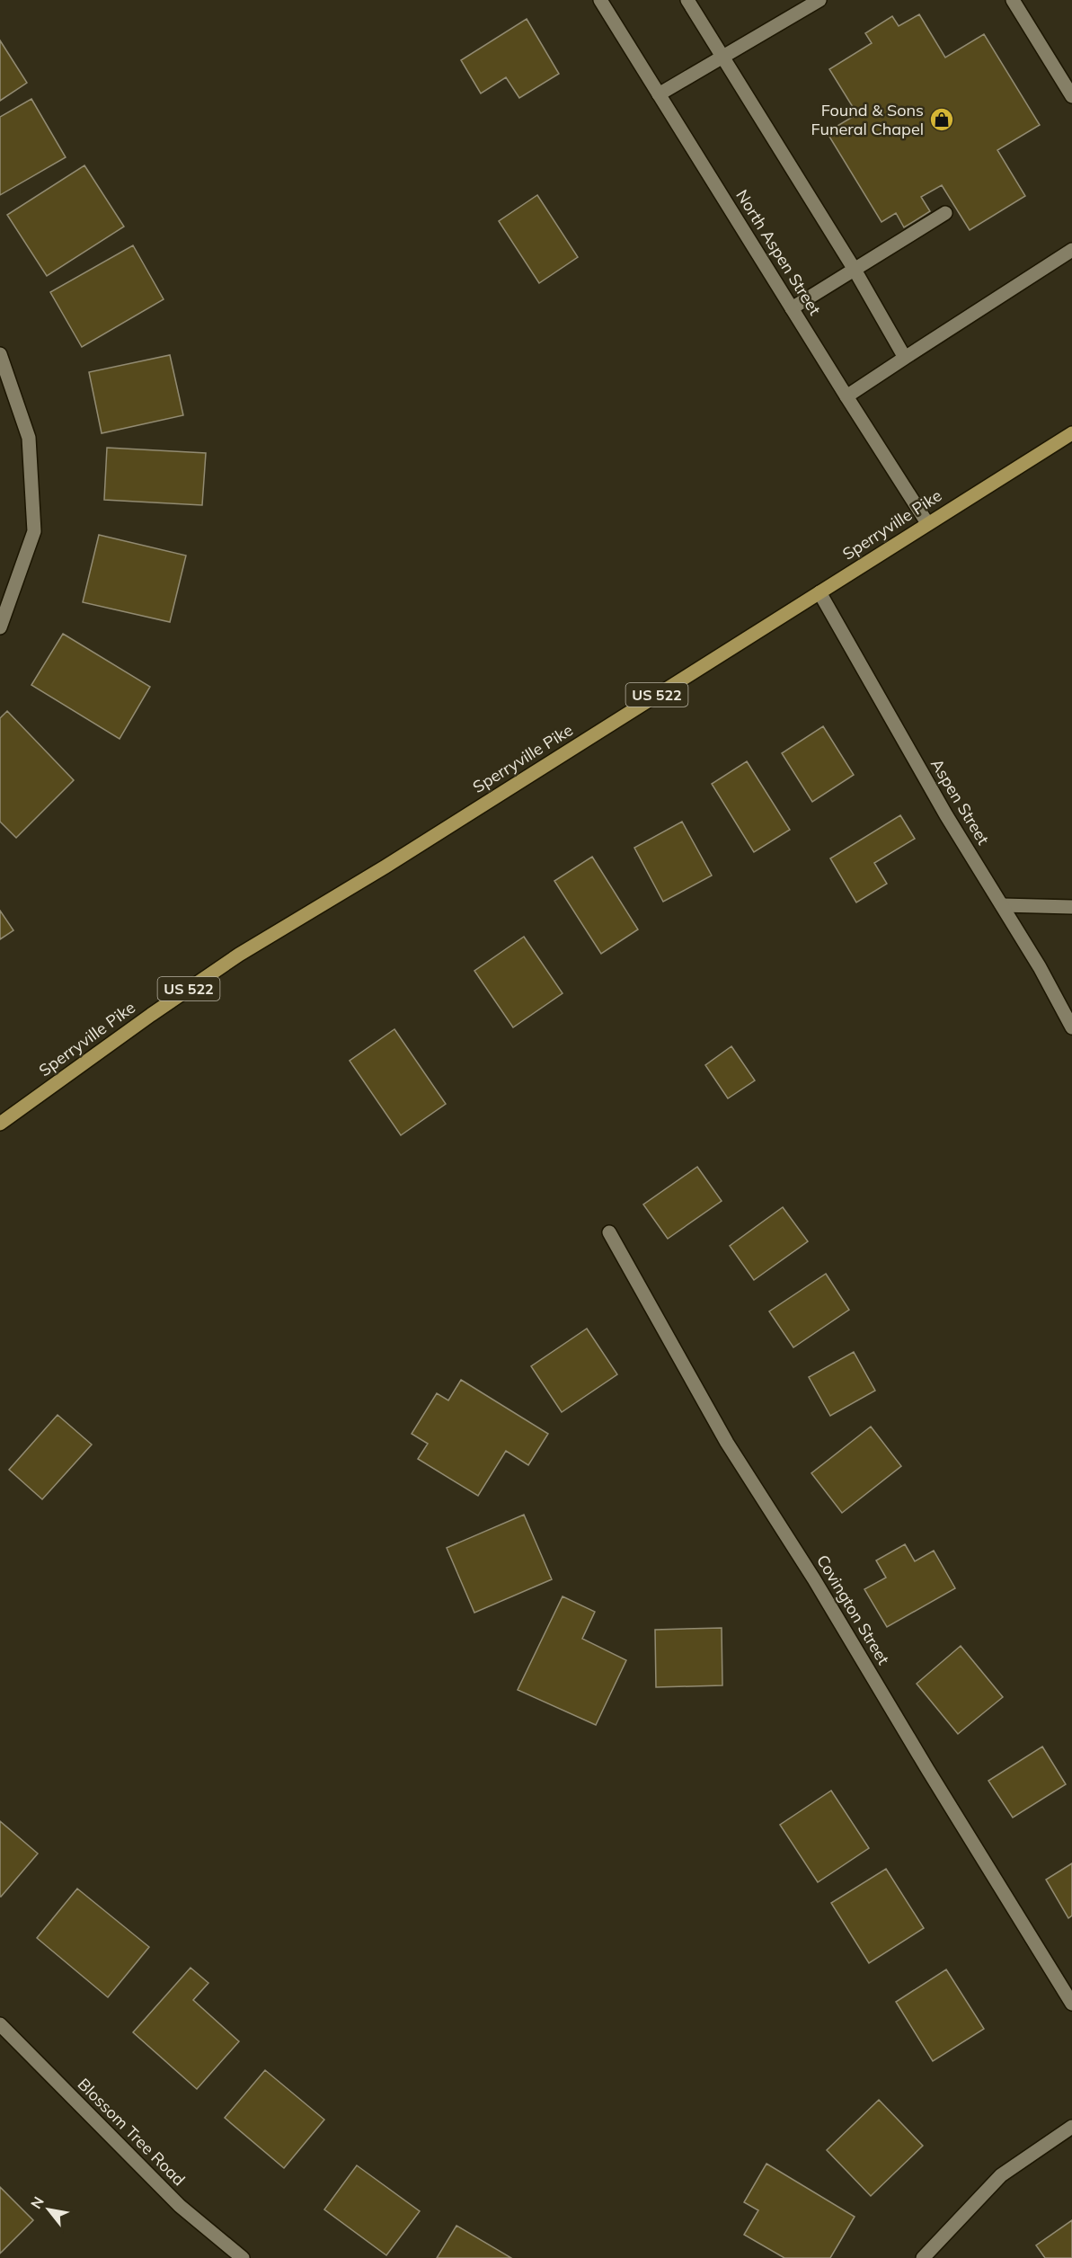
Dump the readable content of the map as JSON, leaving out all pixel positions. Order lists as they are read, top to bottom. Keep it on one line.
{"streets":{"main road":["Sperryville Pike","US 522"],"street":["North Aspen Street","Aspen Street","Covington Street","Blossom Tree Road"]},"crossings":[["North Aspen Street","Sperryville Pike"],["Sperryville Pike","Aspen Street"]],"places":{"shop":["Found & Sons Funeral Chapel"]},"north":"top left"}
